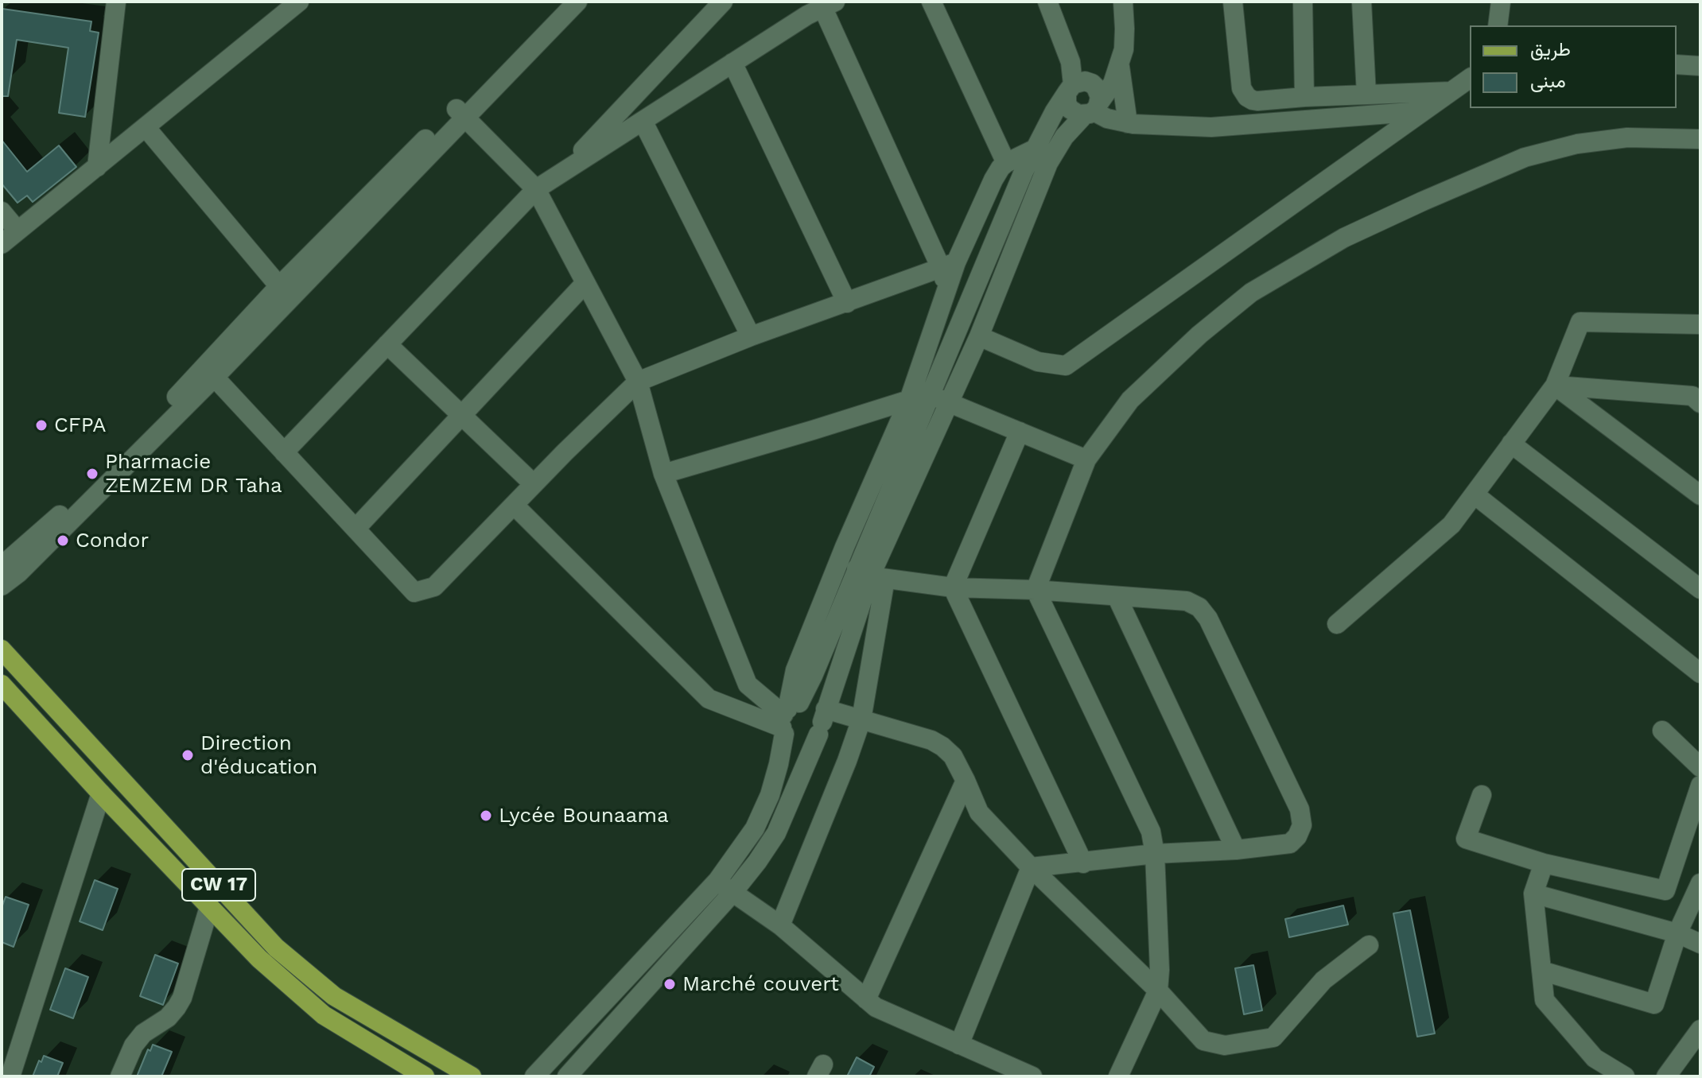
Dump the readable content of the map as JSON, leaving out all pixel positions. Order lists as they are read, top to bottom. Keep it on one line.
{"streets":{"main road":["CW 17"]},"places":["CFPA","Pharmacie ZEMZEM DR Taha","Condor","Direction d'éducation","Lycée Bounaama","Marché couvert"],"legend":["طريق","مبنى"]}
